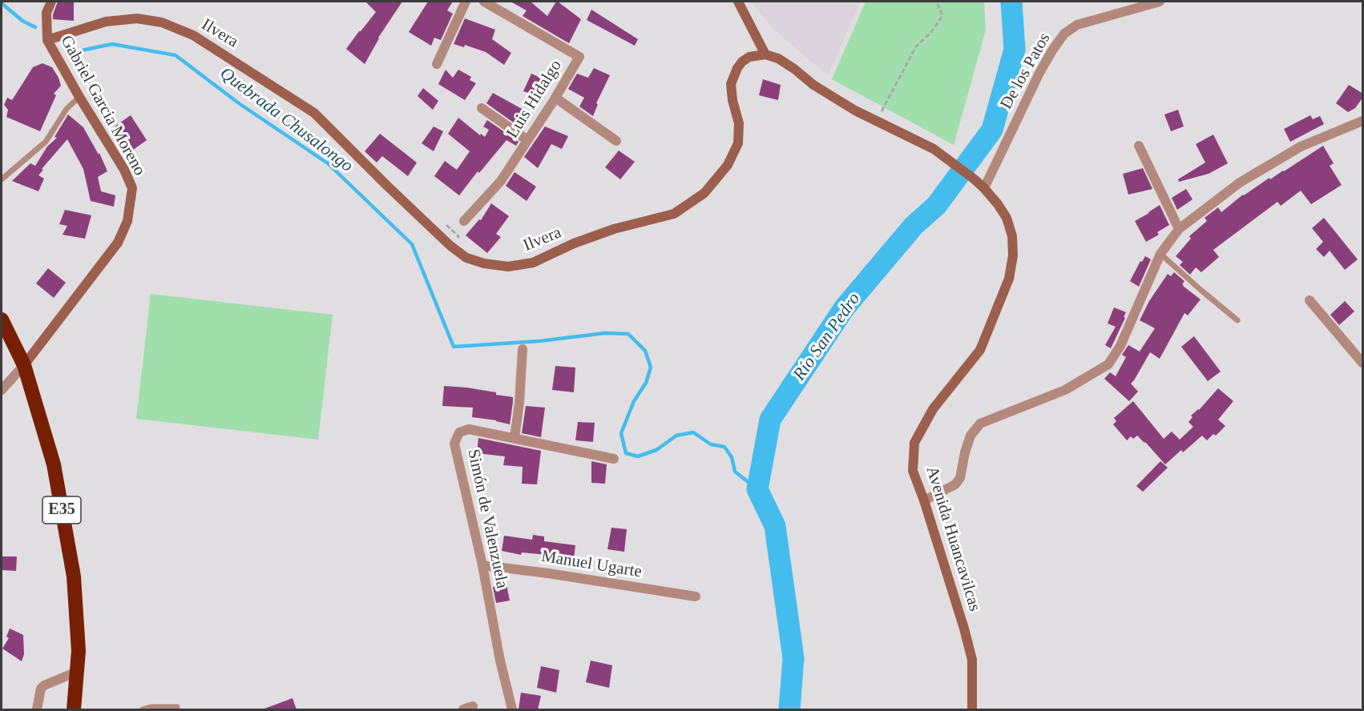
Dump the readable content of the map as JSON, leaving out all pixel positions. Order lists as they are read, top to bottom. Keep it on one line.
{"streets":{"highway":["E35"],"street":["Ilvera","De los Patos","Luis Hidalgo","Gabriel Garcia Moreno","Simón de Valenzuela","Avenida Huancavilcas","Manuel Ugarte"]},"crossings":[["Ilvera","Gabriel Garcia Moreno"],["De los Patos","Avenida Huancavilcas"],["Gabriel Garcia Moreno","E35"],["Simón de Valenzuela","Manuel Ugarte"]],"water":["Quebrada Chusalongo","Río San Pedro"]}
